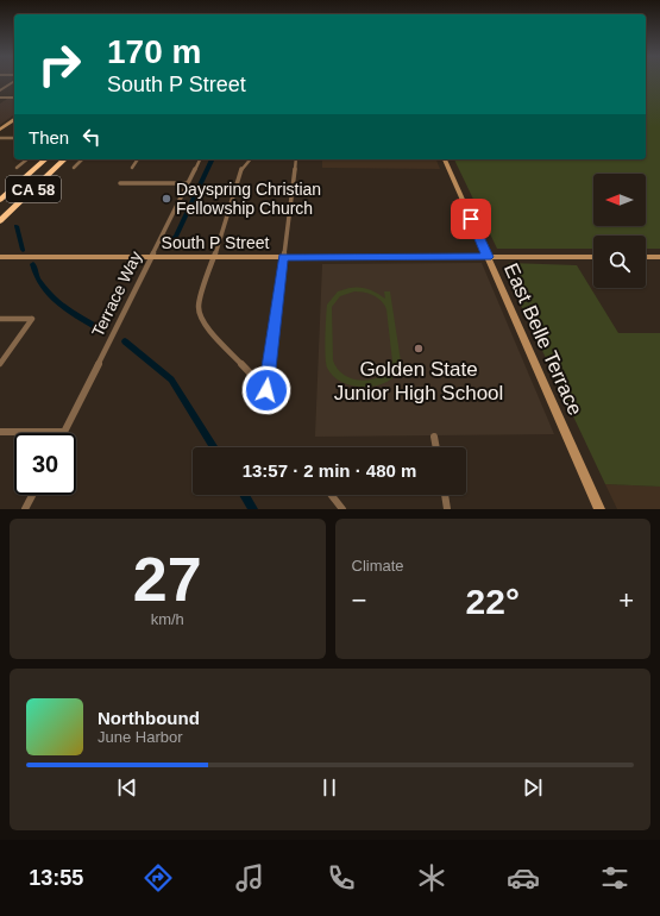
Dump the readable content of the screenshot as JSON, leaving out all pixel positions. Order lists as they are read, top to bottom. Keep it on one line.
{"streets":{"highway":["CA 58"],"street":["South P Street","Terrace Way","East Belle Terrace"]},"crossings":[["South P Street","Terrace Way"],["South P Street","East Belle Terrace"]],"places":["Dayspring Christian Fellowship Church","Golden State Junior High School"],"north":"left","page":{"turn":["170 m","South P Street"],"then":"Then","limit":"30","trip":"13:57 · 2 min · 480 m","tile":[["27","km/h"],"Climate"],"heat":["−","22°","+"],"song":["Northbound","June Harbor"],"tabs":"13:55"}}
